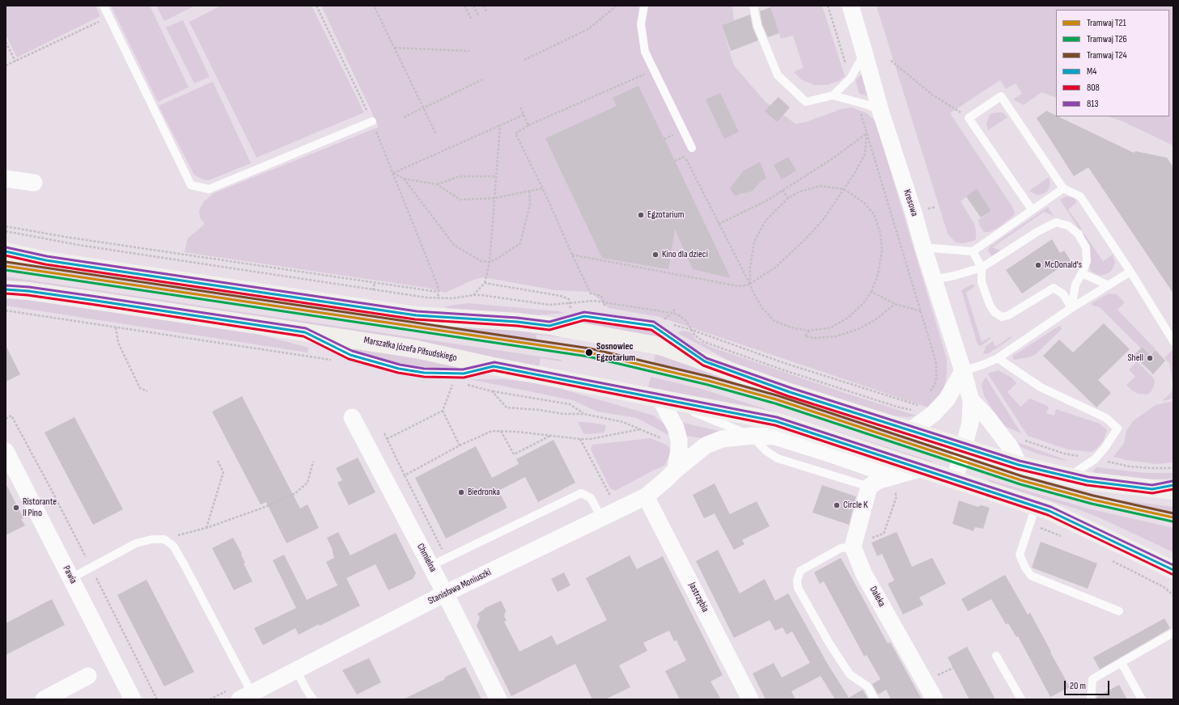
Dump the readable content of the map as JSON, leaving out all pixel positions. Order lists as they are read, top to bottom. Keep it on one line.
{"streets":{"main road":["Marszałka Józefa Piłsudskiego"],"street":["Kresowa","Chmielna","Pawia","Stanisława Moniuszki","Daleka","Jastrzębia"]},"crossings":[["Chmielna","Stanisława Moniuszki"],["Stanisława Moniuszki","Jastrzębia"]],"places":["Egzotarium","Kino dla dzieci","McDonald's","Sosnowiec Egzotarium","Shell","Biedronka","Circle K","Ristorante Il Pino"],"lines":["transit line 813","transit line M4","transit line 808","tram line T24","tram line T21","tram line T26"],"legend":["Tramwaj T21","Tramwaj T26","Tramwaj T24","M4","808","813"],"scale_bar":"20 m"}
